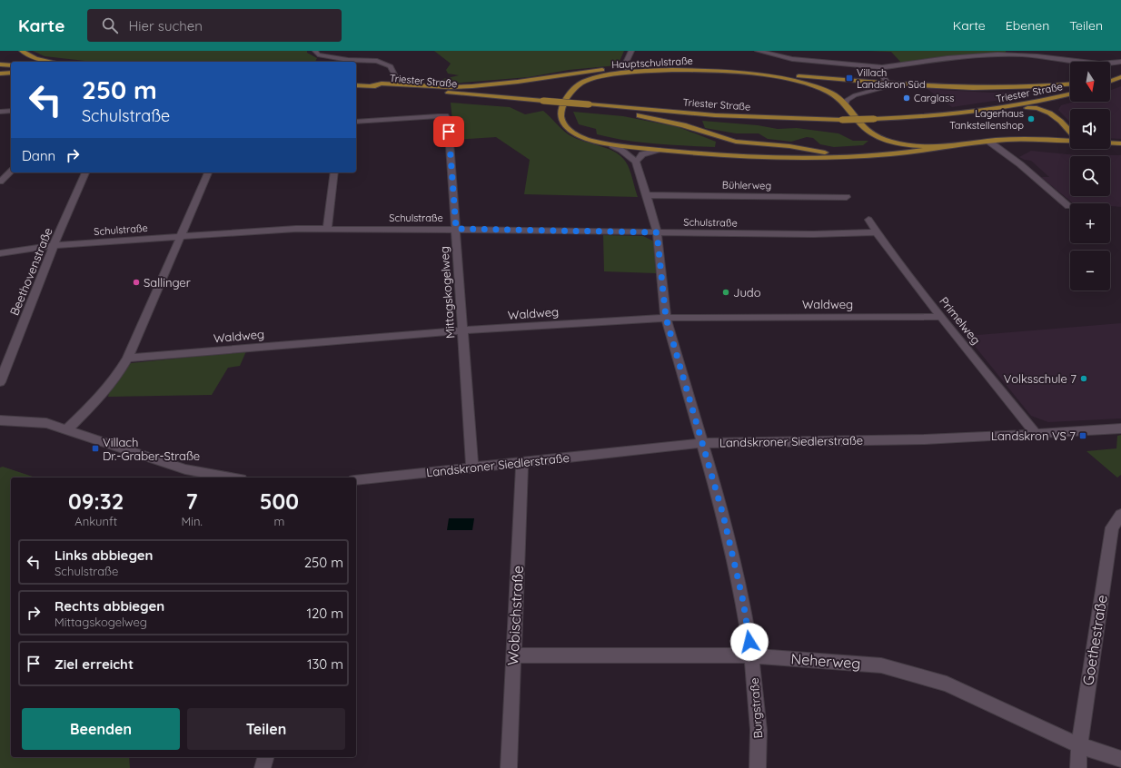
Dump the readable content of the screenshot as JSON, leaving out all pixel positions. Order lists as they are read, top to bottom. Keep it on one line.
{"streets":{"main road":["Hauptschulstraße","Triester Straße"],"street":["Bühlerweg","Schulstraße","Beethovenstraße","Mittagskogelweg","Waldweg","Primelweg","Landskroner Siedlerstraße","Wobischstraße","Goethestraße","Neherweg","Burgstraße"]},"crossings":[["Bühlerweg","Burgstraße"],["Schulstraße","Beethovenstraße"],["Schulstraße","Mittagskogelweg"],["Schulstraße","Primelweg"],["Schulstraße","Burgstraße"],["Mittagskogelweg","Waldweg"],["Mittagskogelweg","Landskroner Siedlerstraße"],["Waldweg","Primelweg"],["Waldweg","Burgstraße"],["Primelweg","Landskroner Siedlerstraße"],["Landskroner Siedlerstraße","Wobischstraße"],["Landskroner Siedlerstraße","Burgstraße"],["Wobischstraße","Neherweg"],["Goethestraße","Neherweg"],["Neherweg","Burgstraße"]],"places":{"transit":["Villach Landskron Süd","Landskron VS 7","Villach Dr.-Graber-Straße"],"other":["Carglass","Lagerhaus Tankstellenshop","Sallinger","Judo","Volksschule 7"]},"north":"bottom","page":{"header":"Karte","search":"Hier suchen","nav":["Karte","Ebenen","Teilen"],"map_buttons":["+","−"],"turn":["250 m","Schulstraße"],"then":"Dann","eta":["09:32","Ankunft","7","Min.","500","m"],"list":[{"name":"Links abbiegen","note":"Schulstraße","value":"250 m"},{"name":"Rechts abbiegen","note":"Mittagskogelweg","value":"120 m"},{"name":"Ziel erreicht","value":"130 m"}],"buttons":["Beenden","Teilen"]}}
